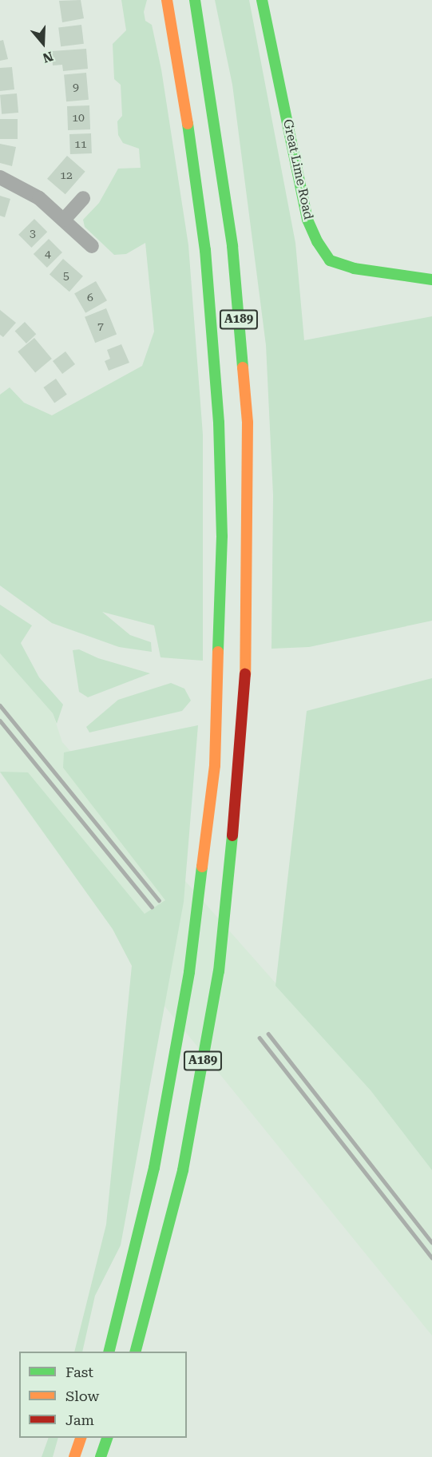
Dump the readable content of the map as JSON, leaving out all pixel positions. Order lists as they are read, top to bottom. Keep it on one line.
{"streets":{"main road":["Great Lime Road","A189"]},"house_numbers":["9","10","11","12","3","4","5","6","7"],"legend":["Fast","Slow","Jam"],"north":"bottom"}
